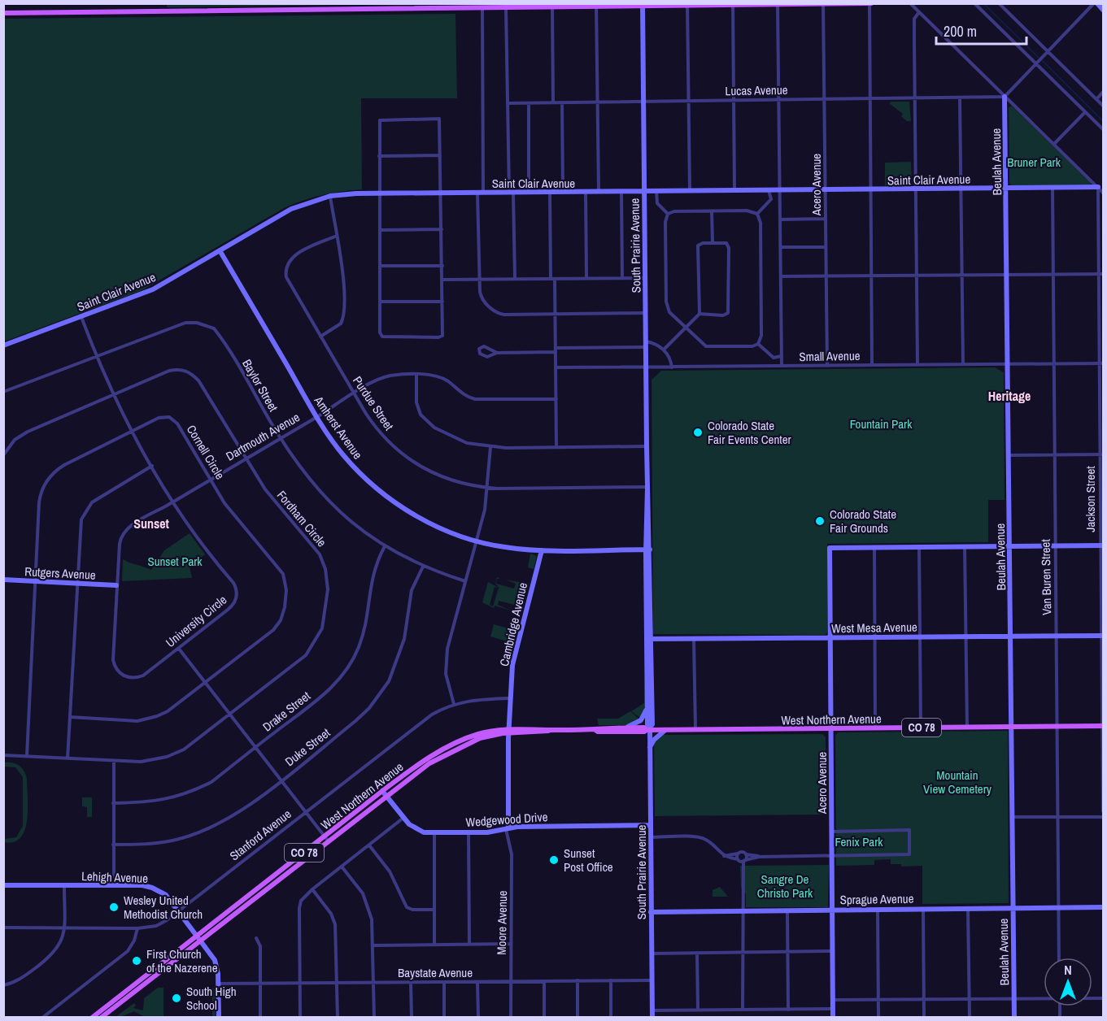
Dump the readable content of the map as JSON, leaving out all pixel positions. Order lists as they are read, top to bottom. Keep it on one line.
{"streets":{"main road":["West Northern Avenue","CO 78"],"street":["Lucas Avenue","Beulah Avenue","Saint Clair Avenue","Acero Avenue","South Prairie Avenue","Small Avenue","Baylor Street","Purdue Street","Amherst Avenue","Dartmouth Avenue","Cornell Circle","Jackson Street","Fordham Circle","Rutgers Avenue","Van Buren Street","University Circle","Cambridge Avenue","West Mesa Avenue","Drake Street","Duke Street","Wedgewood Drive","Stanford Avenue","Lehigh Avenue","Sprague Avenue","Moore Avenue","Baystate Avenue"]},"crossings":[["Lucas Avenue","Beulah Avenue"],["Lucas Avenue","Acero Avenue"],["Lucas Avenue","South Prairie Avenue"],["Beulah Avenue","Saint Clair Avenue"],["Beulah Avenue","Small Avenue"],["Beulah Avenue","West Mesa Avenue"],["Beulah Avenue","West Northern Avenue"],["Beulah Avenue","Sprague Avenue"],["Saint Clair Avenue","Acero Avenue"],["Saint Clair Avenue","South Prairie Avenue"],["Saint Clair Avenue","Amherst Avenue"],["Saint Clair Avenue","Jackson Street"],["Saint Clair Avenue","Van Buren Street"],["Acero Avenue","Small Avenue"],["Acero Avenue","West Mesa Avenue"],["Acero Avenue","West Northern Avenue"],["Acero Avenue","Sprague Avenue"],["South Prairie Avenue","Small Avenue"],["South Prairie Avenue","Purdue Street"],["South Prairie Avenue","Amherst Avenue"],["South Prairie Avenue","West Mesa Avenue"],["South Prairie Avenue","West Northern Avenue"],["South Prairie Avenue","Wedgewood Drive"],["South Prairie Avenue","Sprague Avenue"],["South Prairie Avenue","Baystate Avenue"],["Small Avenue","Jackson Street"],["Small Avenue","Van Buren Street"],["Baylor Street","Dartmouth Avenue"],["Baylor Street","Drake Street"],["Baylor Street","Duke Street"],["Purdue Street","Dartmouth Avenue"],["Amherst Avenue","Dartmouth Avenue"],["Amherst Avenue","Cambridge Avenue"],["Dartmouth Avenue","Cornell Circle"],["Dartmouth Avenue","Fordham Circle"],["Dartmouth Avenue","University Circle"],["Cornell Circle","Fordham Circle"],["Cornell Circle","Rutgers Avenue"],["Jackson Street","West Mesa Avenue"],["Jackson Street","West Northern Avenue"],["Rutgers Avenue","University Circle"],["Van Buren Street","West Mesa Avenue"],["Van Buren Street","West Northern Avenue"],["Van Buren Street","Sprague Avenue"],["Cambridge Avenue","West Northern Avenue"],["Cambridge Avenue","Stanford Avenue"],["Cambridge Avenue","Moore Avenue"],["West Northern Avenue","Wedgewood Drive"],["West Northern Avenue","Lehigh Avenue"],["West Northern Avenue","Moore Avenue"],["Wedgewood Drive","Moore Avenue"],["Stanford Avenue","Lehigh Avenue"],["Lehigh Avenue","Baystate Avenue"],["Moore Avenue","Baystate Avenue"]],"districts":["Heritage","Sunset"],"parks":["Bruner Park","Fountain Park","Sunset Park","Mountain View Cemetery","Fenix Park","Sangre De Christo Park"],"places":["Colorado State Fair Events Center","Colorado State Fair Grounds","Sunset Post Office","Wesley United Methodist Church","First Church of the Nazerene","South High School"],"scale_bar":"200 m","north":"top"}
